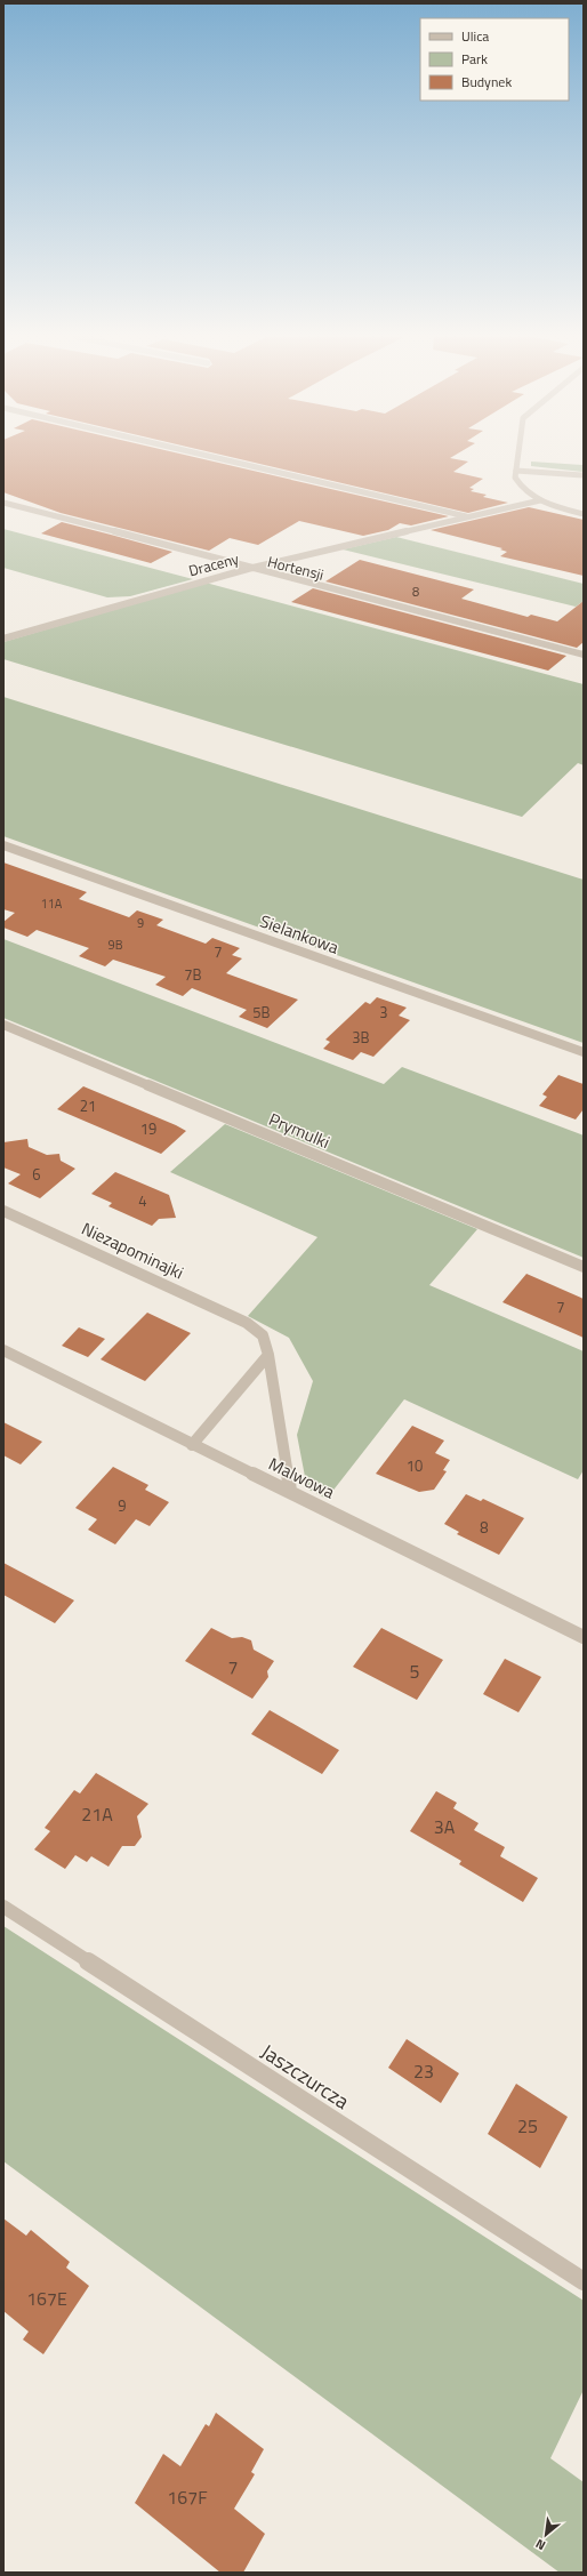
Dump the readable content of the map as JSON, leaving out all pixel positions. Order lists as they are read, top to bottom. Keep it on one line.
{"streets":{"street":["Draceny","Hortensji","Sielankowa","Prymulki","Niezapominajki","Malwowa","Jaszczurcza"]},"crossings":[["Draceny","Hortensji"],["Niezapominajki","Malwowa"]],"house_numbers":["8","11A","9","9B","7","7B","5B","3","3B","21","19","6","4","7","10","9","8","7","5","21A","3A","23","25","167E","167F"],"legend":["Ulica","Park","Budynek"],"north":"bottom left"}
